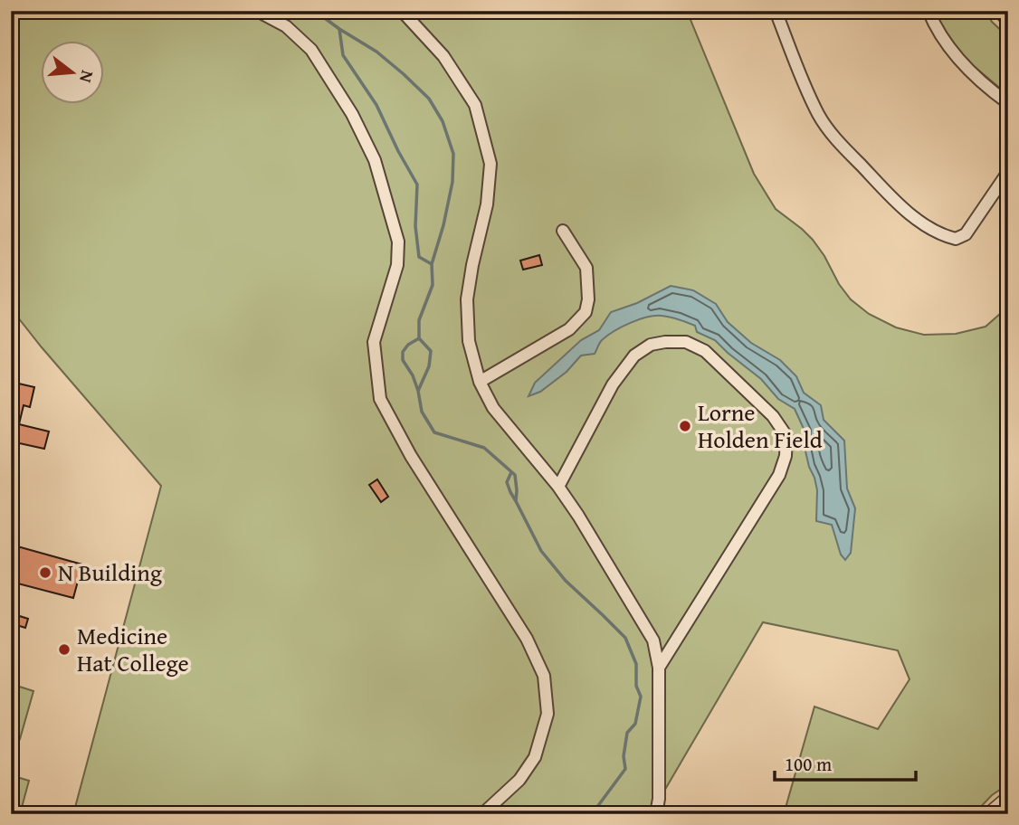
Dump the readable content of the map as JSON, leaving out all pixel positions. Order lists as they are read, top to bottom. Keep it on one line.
{"places":["Lorne Holden Field","N Building","Medicine Hat College"],"scale_bar":"100 m","north":"right"}
